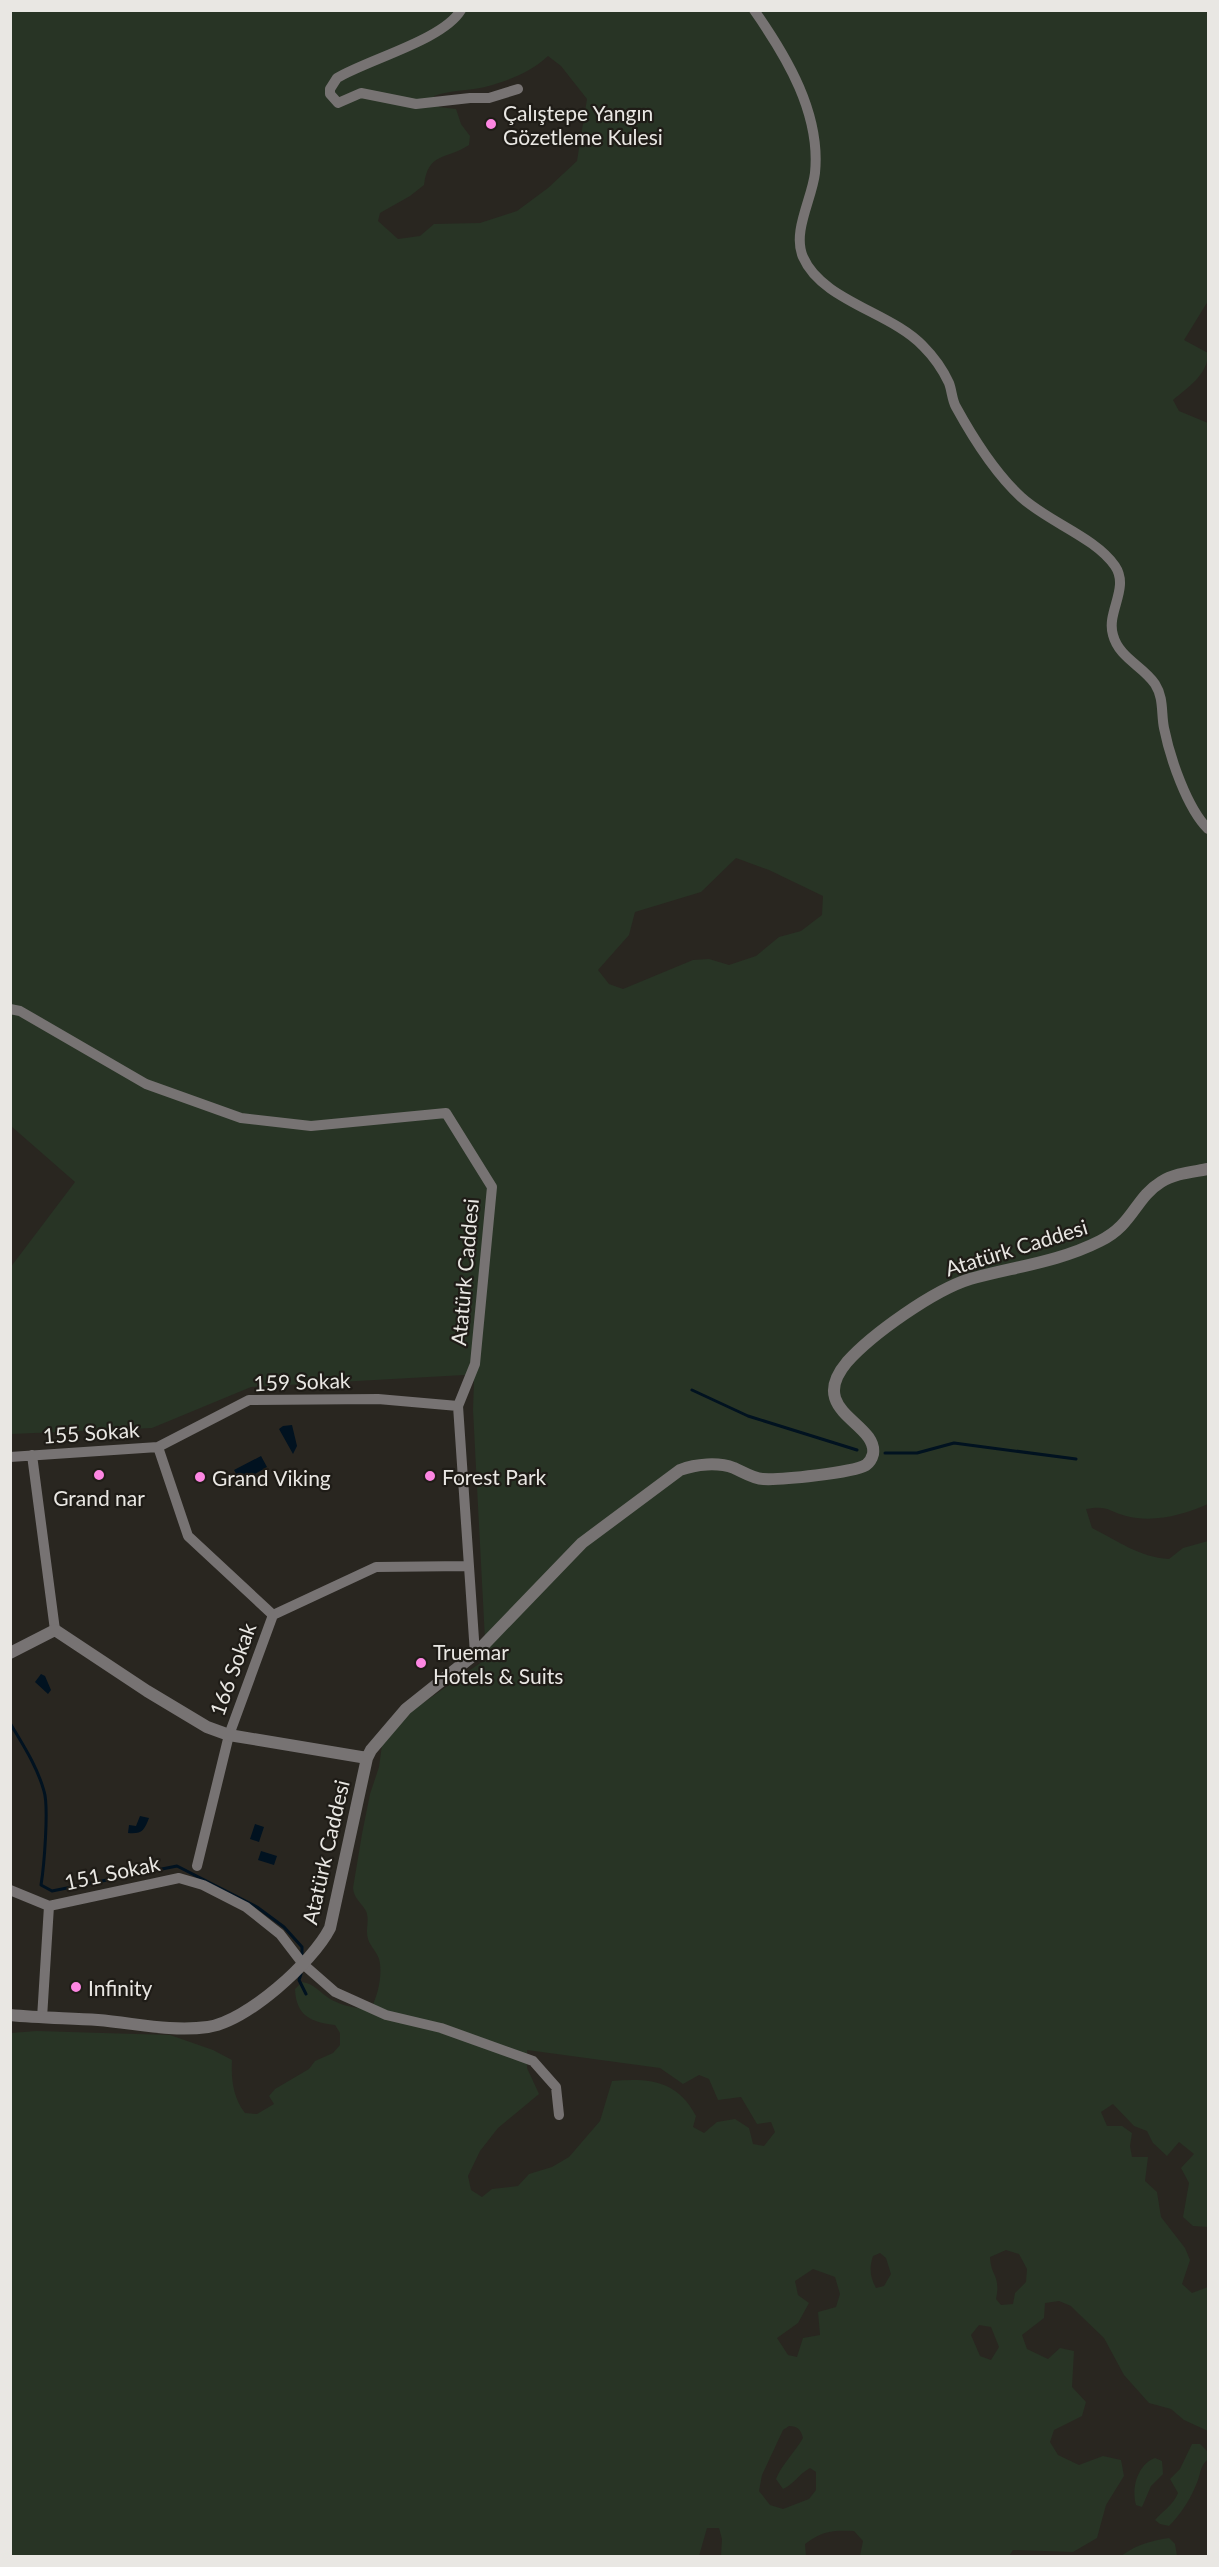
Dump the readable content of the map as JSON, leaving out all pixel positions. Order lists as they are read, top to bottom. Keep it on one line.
{"streets":{"street":["Atatürk Caddesi","159 Sokak","155 Sokak","166 Sokak","151 Sokak"]},"crossings":[["Atatürk Caddesi","159 Sokak"],["Atatürk Caddesi","166 Sokak"],["Atatürk Caddesi","151 Sokak"],["159 Sokak","155 Sokak"],["155 Sokak","166 Sokak"]],"places":["Çalıştepe Yangın Gözetleme Kulesi","Grand nar","Forest Park","Grand Viking","Truemar Hotels & Suits","Infinity"]}
